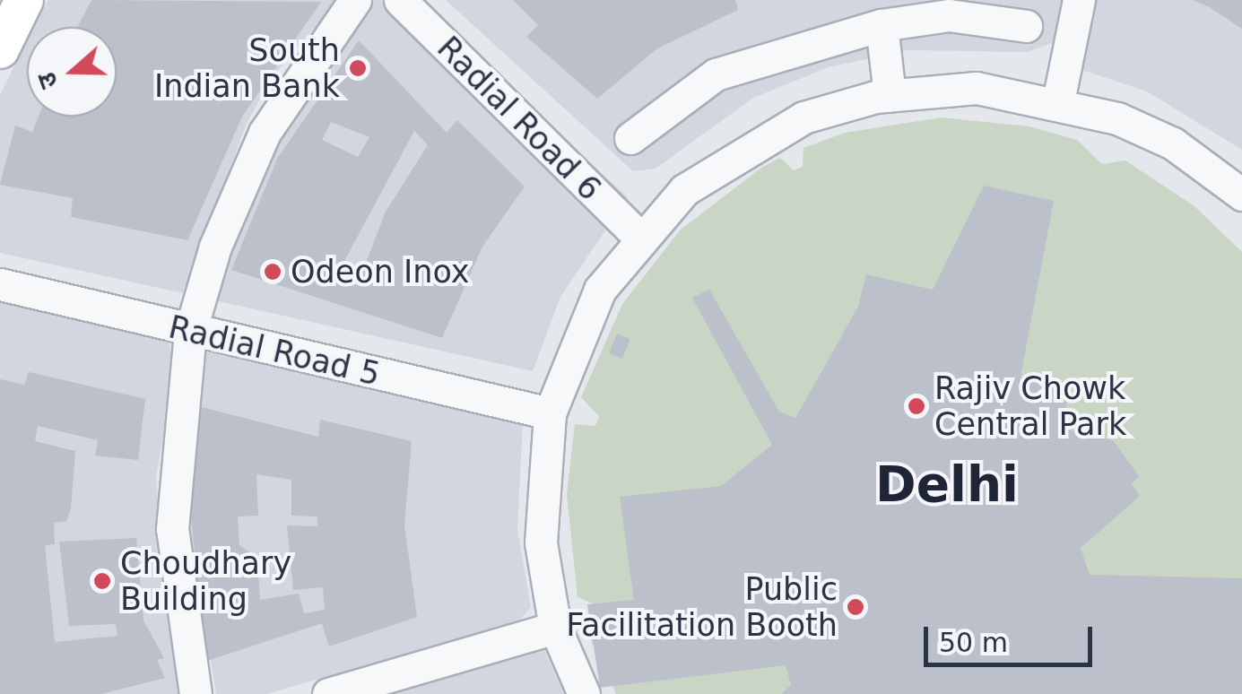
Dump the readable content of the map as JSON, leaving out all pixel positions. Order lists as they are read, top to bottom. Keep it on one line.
{"streets":{"street":["Radial Road 6","Radial Road 5"]},"districts":["Delhi"],"places":["South Indian Bank","Odeon Inox","Rajiv Chowk Central Park","Choudhary Building","Public Facilitation Booth"],"scale_bar":"50 m","north":"left"}
